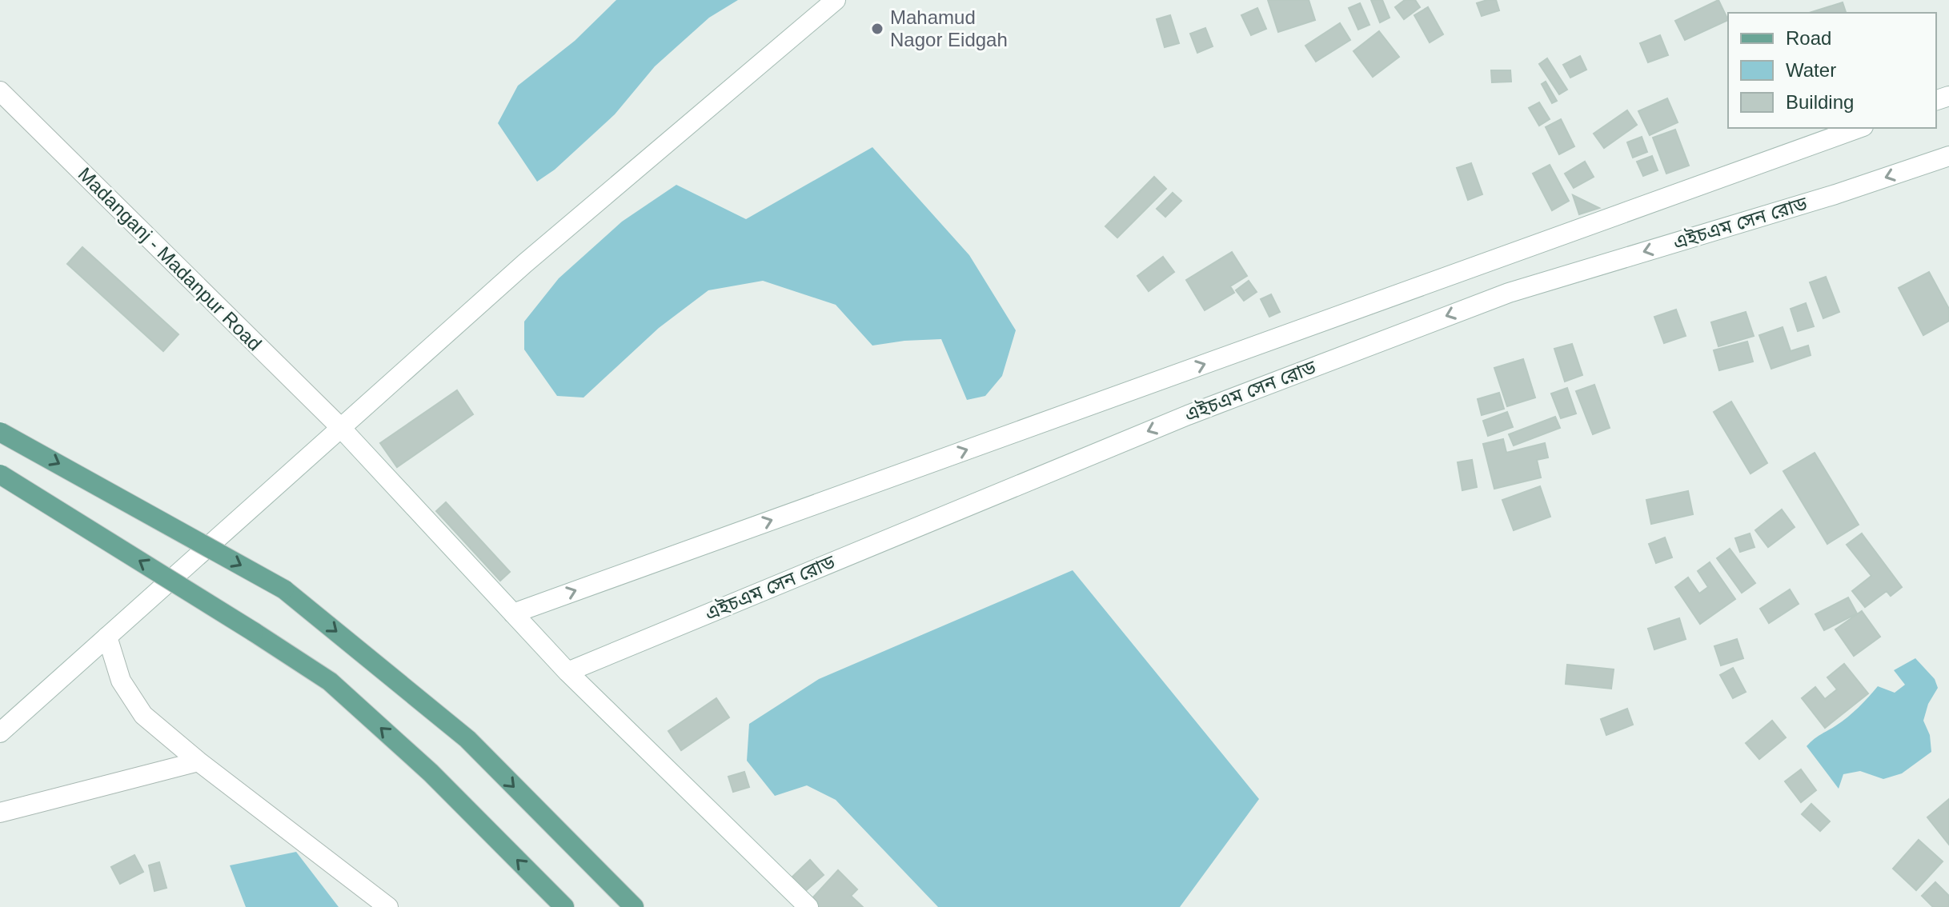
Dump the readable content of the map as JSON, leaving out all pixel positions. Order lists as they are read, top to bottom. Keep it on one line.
{"streets":{"main road":["এইচএম সেন রোড","Madanganj - Madanpur Road"]},"crossings":[["এইচএম সেন রোড","Madanganj - Madanpur Road"]],"places":["Mahamud Nagor Eidgah"],"legend":["Road","Water","Building"]}
